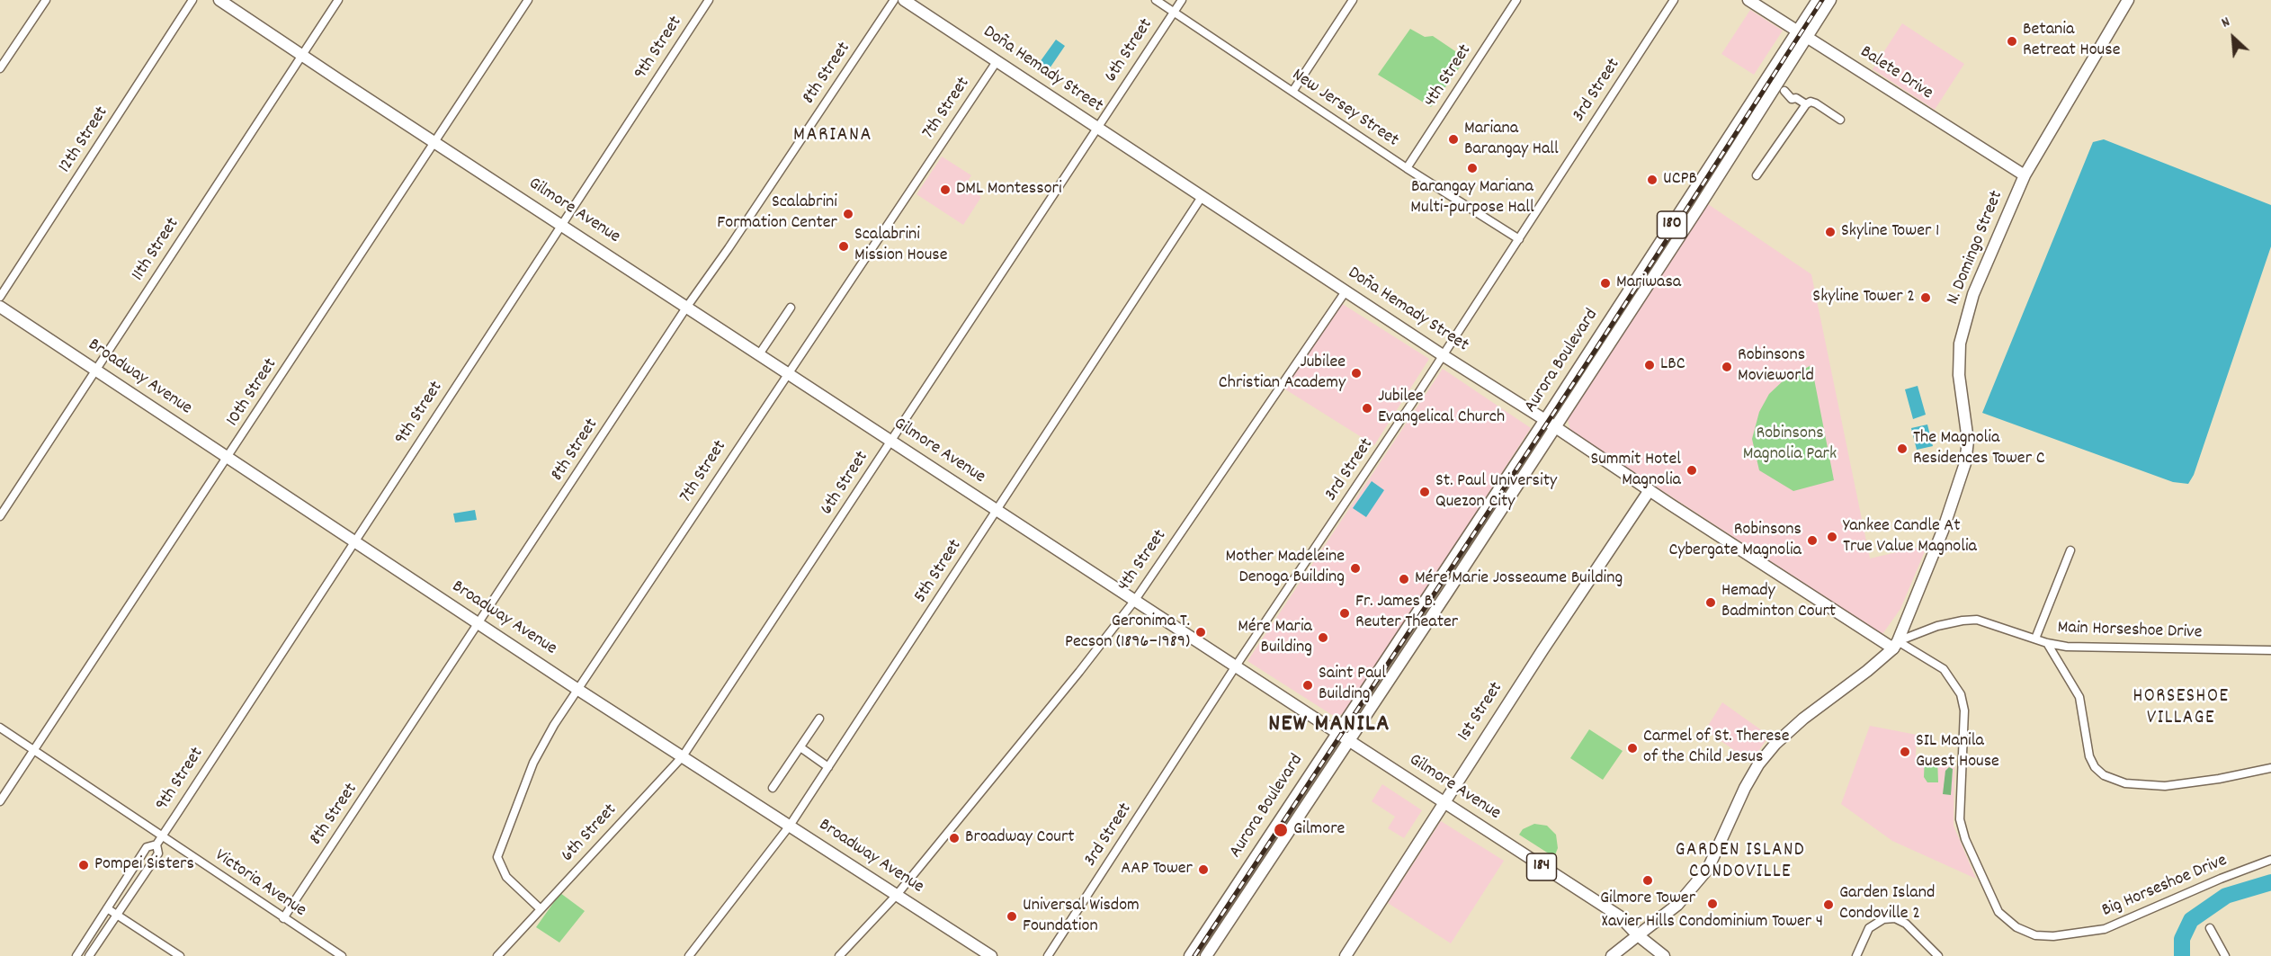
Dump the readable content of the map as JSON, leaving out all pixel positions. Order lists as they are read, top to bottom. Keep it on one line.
{"streets":{"main road":["Doña Hemady Street","Balete Drive","Gilmore Avenue","180","N. Domingo Street","Aurora Boulevard","Broadway Avenue","1st Street","184"],"street":["9th Street","6th Street","8th Street","4th Street","3rd Street","7th Street","New Jersey Street","12th Street","11th Street","10th Street","5th Street","Main Horseshoe Drive","Victoria Avenue","Big Horseshoe Drive"]},"crossings":[["9th Street","Gilmore Avenue"],["9th Street","Broadway Avenue"],["9th Street","Victoria Avenue"],["6th Street","Doña Hemady Street"],["6th Street","7th Street"],["6th Street","New Jersey Street"],["6th Street","Gilmore Avenue"],["6th Street","Broadway Avenue"],["Doña Hemady Street","4th Street"],["Doña Hemady Street","3rd Street"],["Doña Hemady Street","7th Street"],["Doña Hemady Street","N. Domingo Street"],["Doña Hemady Street","Aurora Boulevard"],["Doña Hemady Street","5th Street"],["Doña Hemady Street","Main Horseshoe Drive"],["Doña Hemady Street","1st Street"],["Doña Hemady Street","Big Horseshoe Drive"],["8th Street","Gilmore Avenue"],["8th Street","Broadway Avenue"],["8th Street","Victoria Avenue"],["Balete Drive","N. Domingo Street"],["Balete Drive","Aurora Boulevard"],["4th Street","New Jersey Street"],["4th Street","Gilmore Avenue"],["4th Street","Broadway Avenue"],["3rd Street","New Jersey Street"],["3rd Street","Gilmore Avenue"],["7th Street","Gilmore Avenue"],["7th Street","Broadway Avenue"],["Gilmore Avenue","N. Domingo Street"],["Gilmore Avenue","11th Street"],["Gilmore Avenue","Aurora Boulevard"],["Gilmore Avenue","10th Street"],["Gilmore Avenue","5th Street"],["Gilmore Avenue","1st Street"],["Gilmore Avenue","184"],["N. Domingo Street","Main Horseshoe Drive"],["N. Domingo Street","184"],["N. Domingo Street","Big Horseshoe Drive"],["11th Street","Broadway Avenue"],["Broadway Avenue","10th Street"],["Broadway Avenue","5th Street"],["10th Street","Victoria Avenue"],["Main Horseshoe Drive","Big Horseshoe Drive"]],"districts":["MARIANA","HORSESHOE VILLAGE","NEW MANILA","GARDEN ISLAND CONDOVILLE"],"parks":["Robinsons Magnolia Park"],"places":["Betania Retreat House","Mariana Barangay Hall","Barangay Mariana Multi-purpose Hall","UCPB","DML Montessori","Scalabrini Formation Center","Skyline Tower 1","Scalabrini Mission House","Mariwasa","Skyline Tower 2","LBC","Robinsons Movieworld","Jubilee Christian Academy","Jubilee Evangelical Church","The Magnolia Residences Tower C","Summit Hotel Magnolia","St. Paul University Quezon City","Yankee Candle At True Value Magnolia","Robinsons Cybergate Magnolia","Mother Madeleine Denoga Building","Mére Marie Josseaume Building","Hemady Badminton Court","Fr. James B. Reuter Theater","Geronima T. Pecson (1896–1989)","Mére Maria Building","Saint Paul Building","Carmel of St. Therese of the Child Jesus","SIL Manila Guest House","Gilmore","Broadway Court","Pompei Sisters","AAP Tower","Gilmore Tower","Xavier Hills Condominium Tower 4","Garden Island Condoville 2","Universal Wisdom Foundation"],"north":"top left"}
